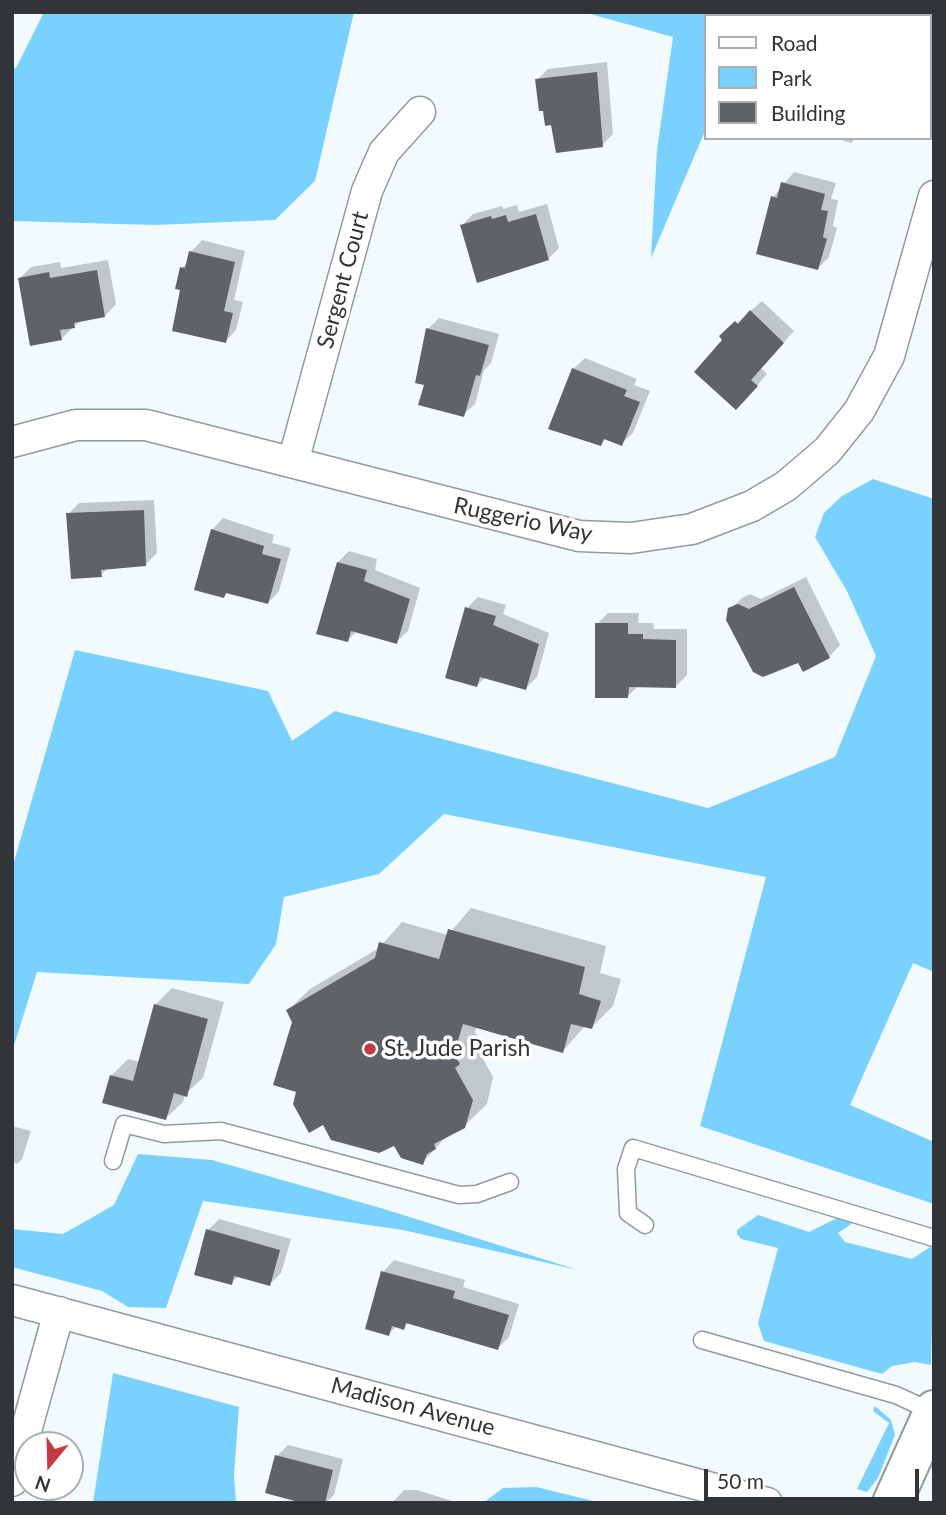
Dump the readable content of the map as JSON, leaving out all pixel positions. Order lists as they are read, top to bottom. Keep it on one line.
{"streets":{"street":["Sergent Court","Ruggerio Way","Madison Avenue"]},"crossings":[["Sergent Court","Ruggerio Way"]],"places":["St. Jude Parish"],"legend":["Road","Park","Building"],"scale_bar":"50 m","north":"bottom"}
